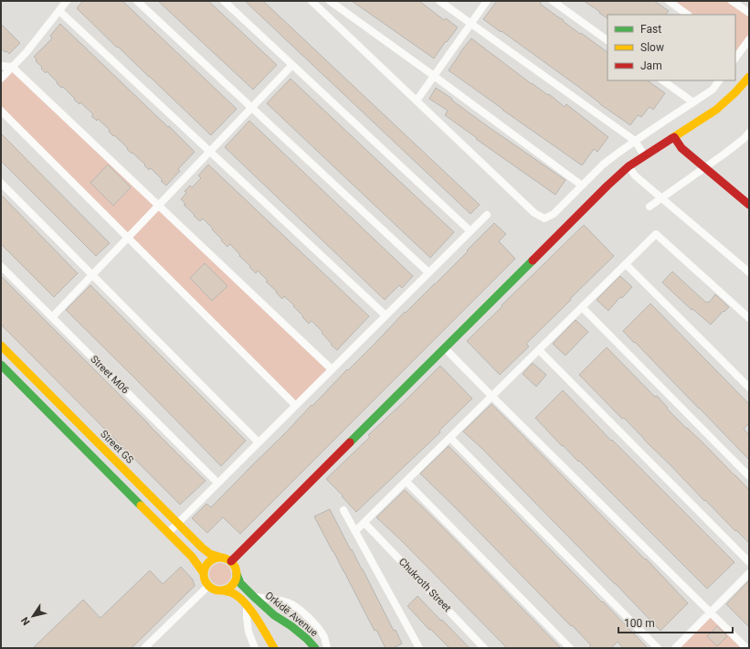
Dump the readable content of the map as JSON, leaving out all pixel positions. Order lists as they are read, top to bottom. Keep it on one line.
{"streets":{"street":["Street M06","Street GS","Chukroth Street","Orkidē Avenue"]},"crossings":[["Street GS","Orkidē Avenue"]],"legend":["Fast","Slow","Jam"],"scale_bar":"100 m","north":"bottom left"}
